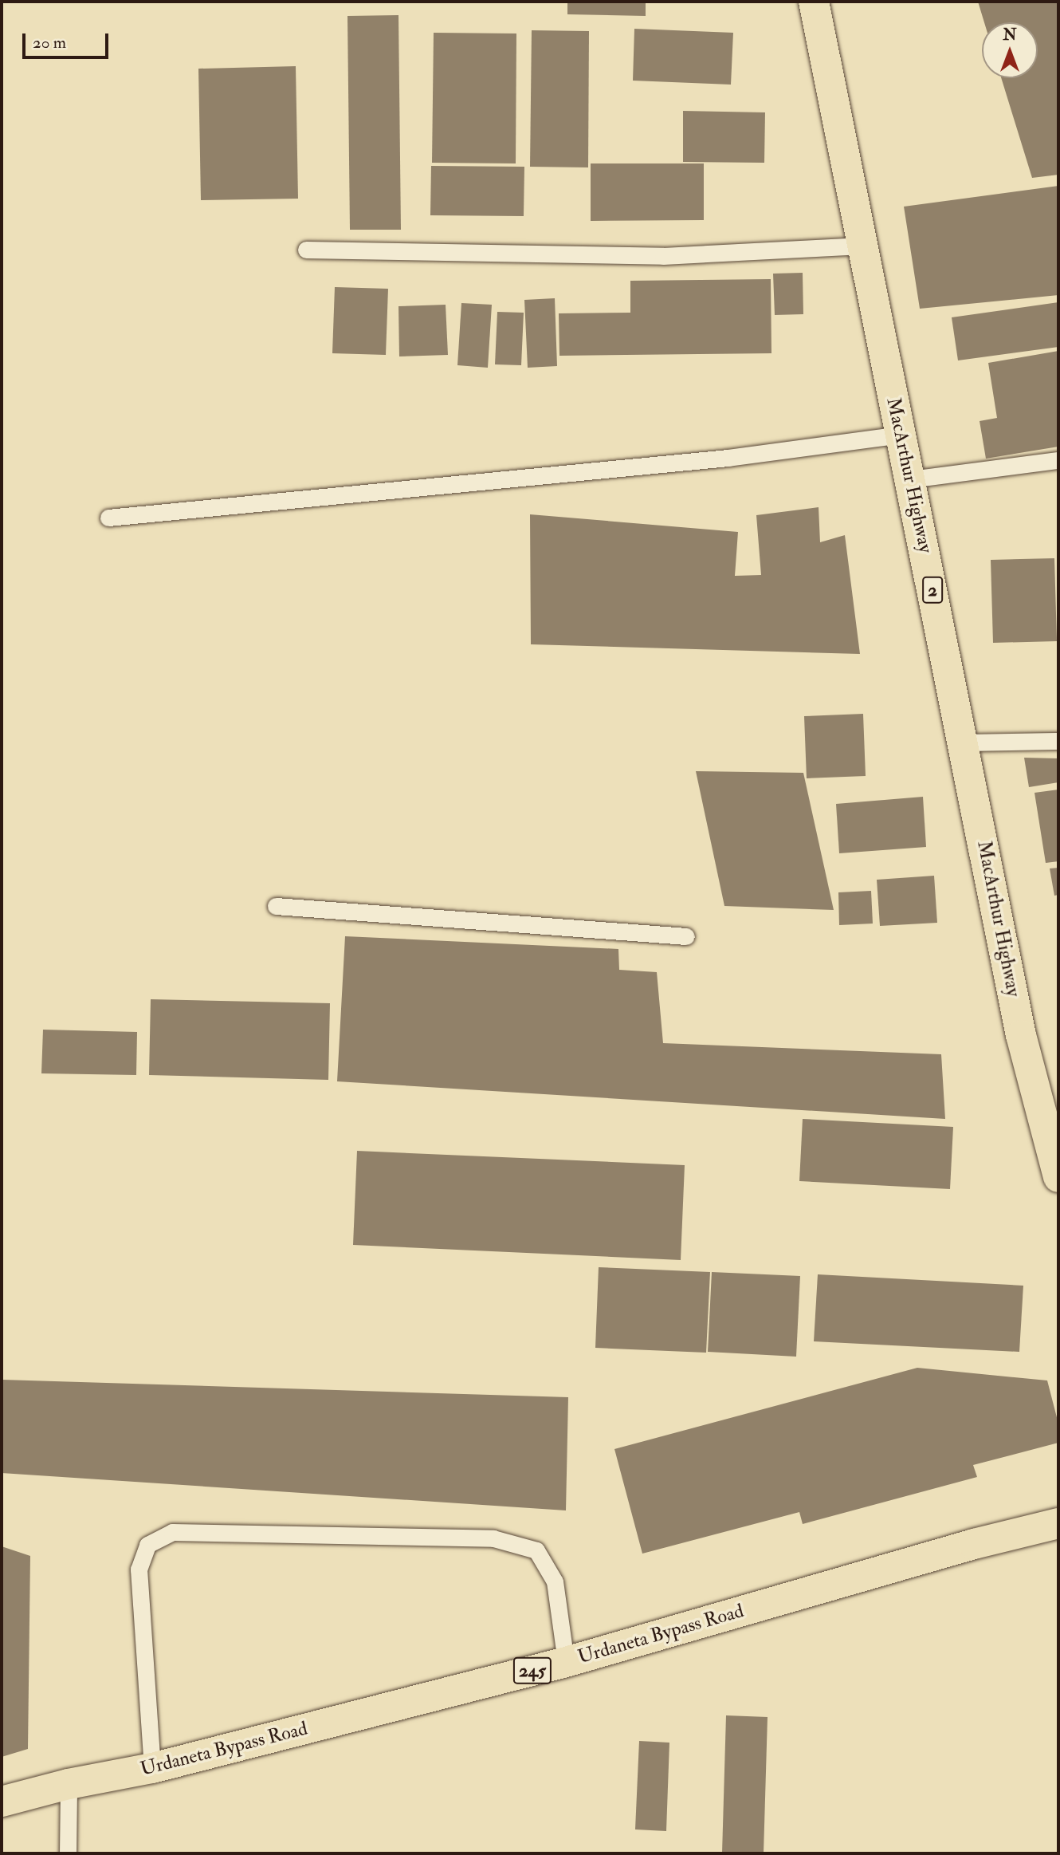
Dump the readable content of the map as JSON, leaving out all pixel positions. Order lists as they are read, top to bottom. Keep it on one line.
{"streets":{"main road":["MacArthur Highway","2","Urdaneta Bypass Road","245"]},"scale_bar":"20 m","north":"top"}
